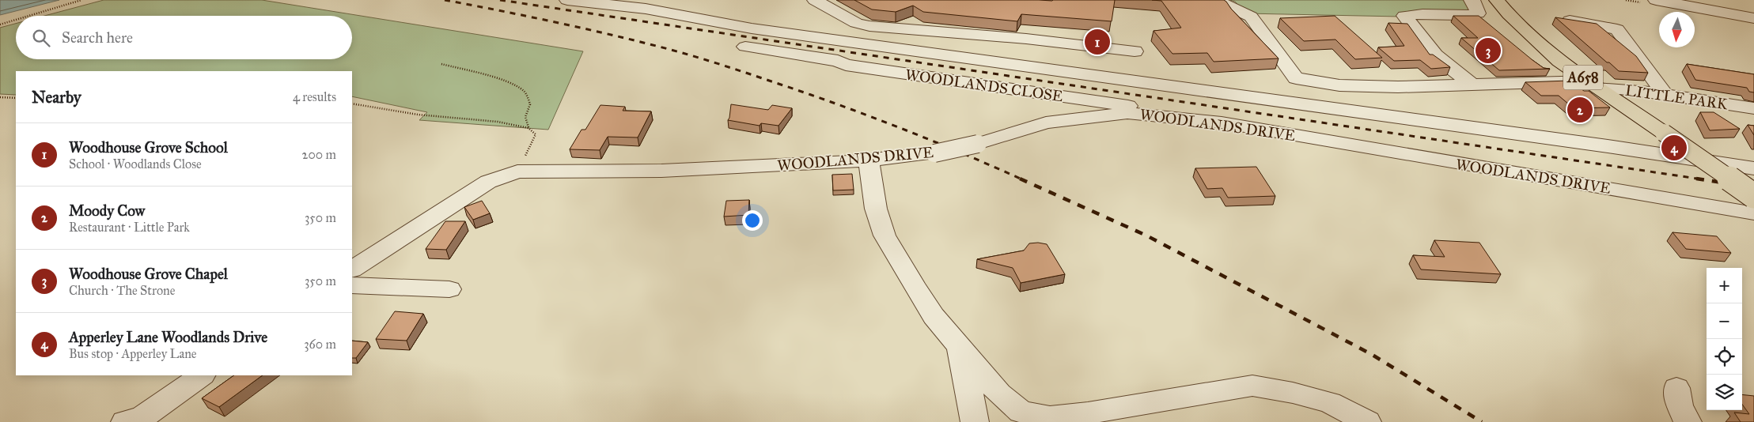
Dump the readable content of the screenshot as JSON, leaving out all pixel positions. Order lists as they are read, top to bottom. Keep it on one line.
{"streets":{"highway":["A658"],"street":["WOODLANDS CLOSE","LITTLE PARK","WOODLANDS DRIVE"]},"crossings":[["A658","LITTLE PARK"],["WOODLANDS CLOSE","WOODLANDS DRIVE"]],"north":"bottom","page":{"search":"Search here","pins":["1","3","2","4"],"heading":["Nearby","4 results"],"list":[{"mark":"1","name":"Woodhouse Grove School","note":"School · Woodlands Close","value":"200 m"},{"mark":"2","name":"Moody Cow","note":"Restaurant · Little Park","value":"350 m"},{"mark":"3","name":"Woodhouse Grove Chapel","note":"Church · The Strone","value":"350 m"},{"mark":"4","name":"Apperley Lane Woodlands Drive","note":"Bus stop · Apperley Lane","value":"360 m"}],"map_buttons":["+","−"]}}
